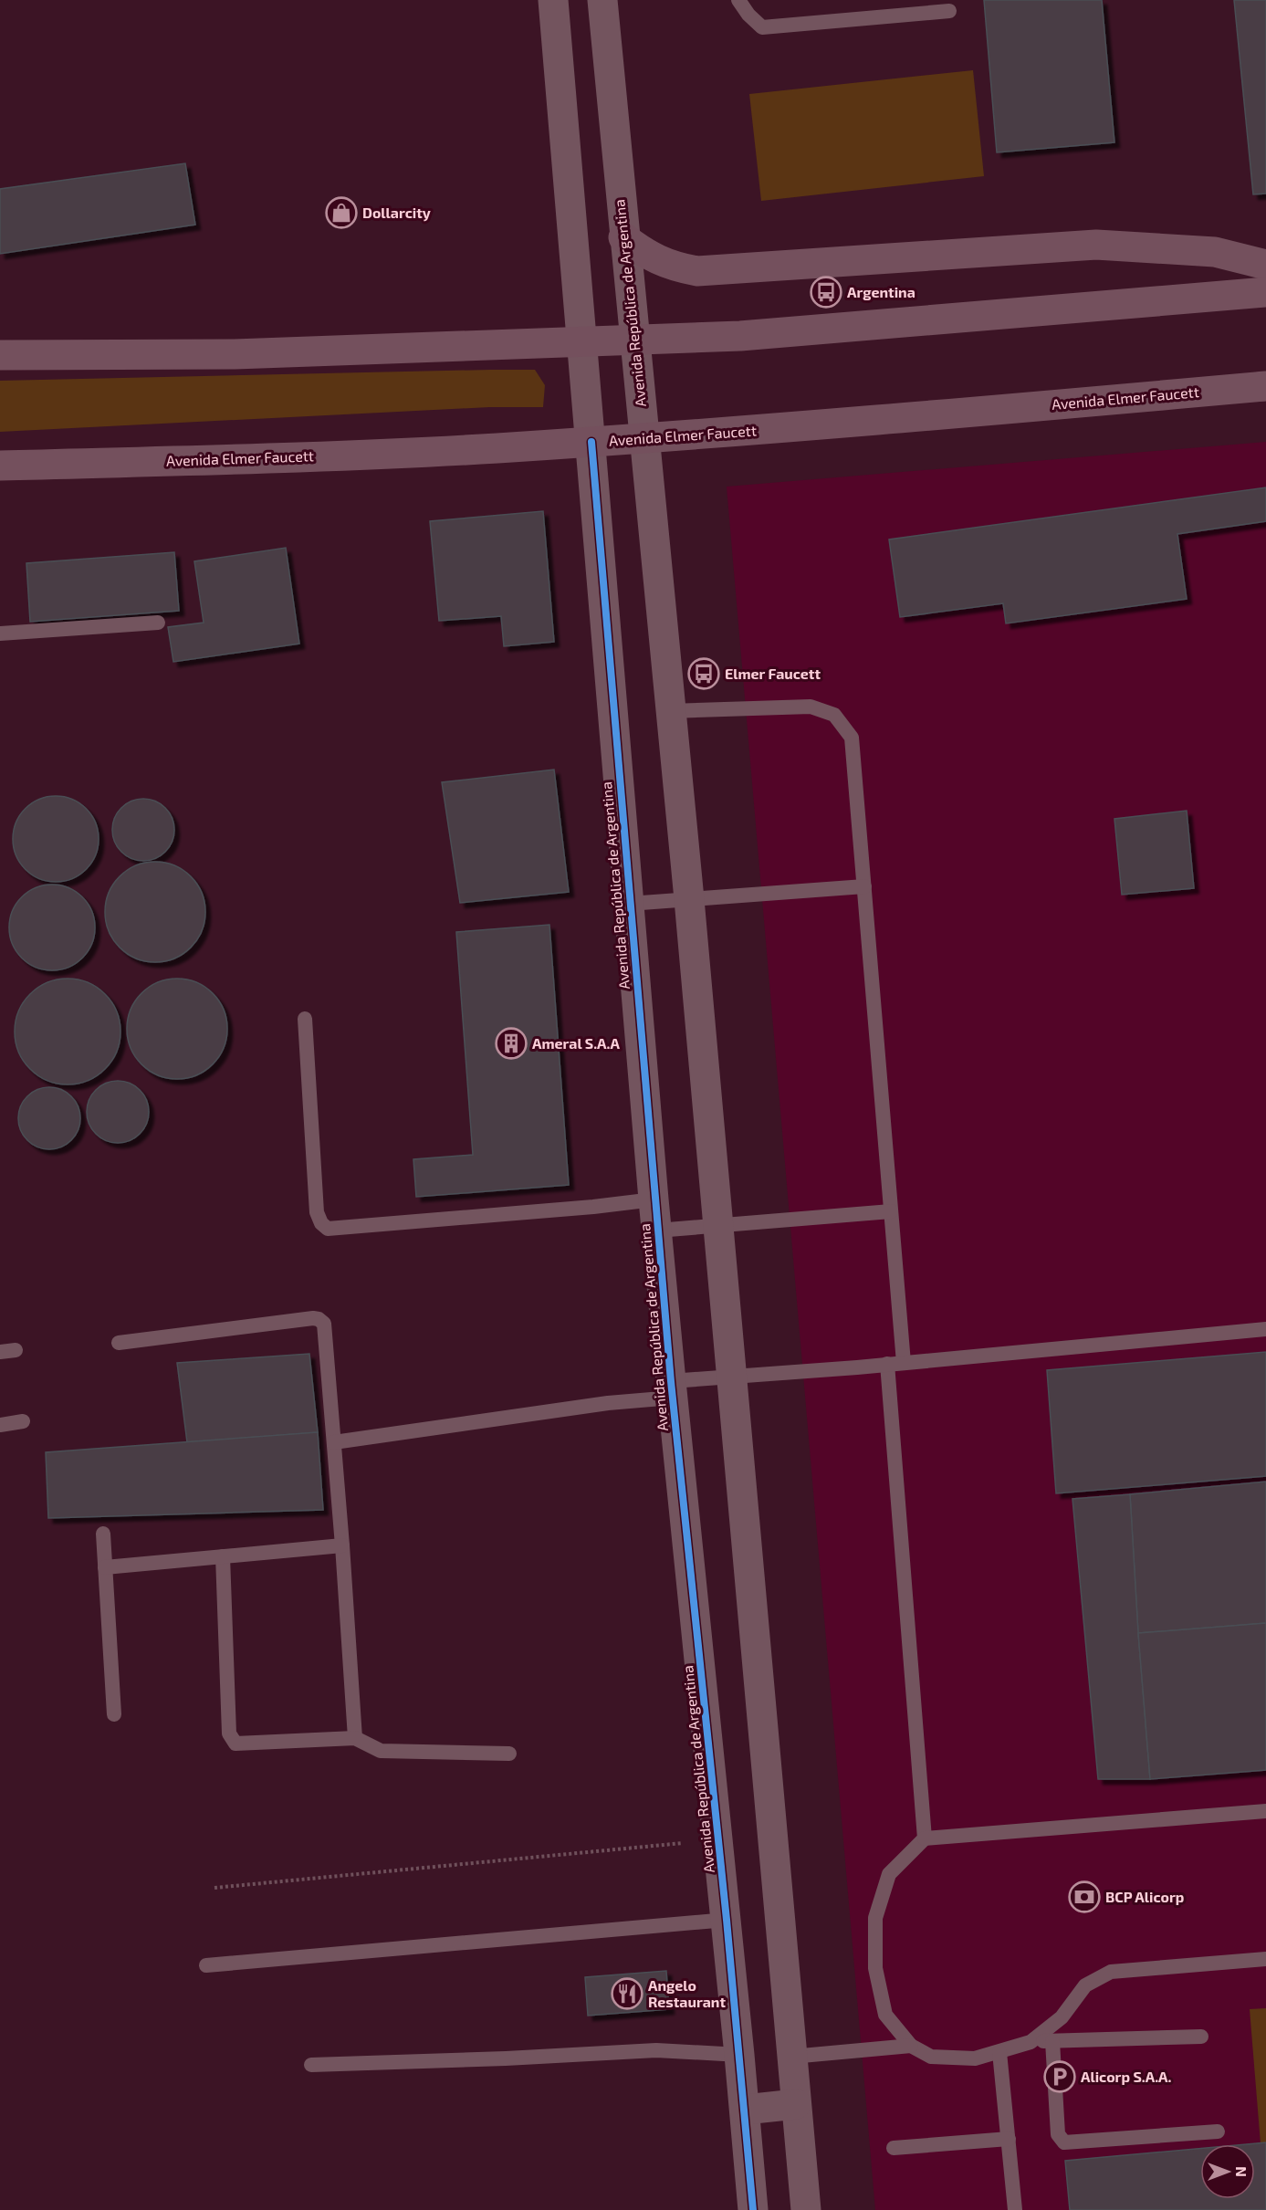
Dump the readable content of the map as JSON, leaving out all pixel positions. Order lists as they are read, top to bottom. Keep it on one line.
{"streets":{"main road":["Avenida República de Argentina","Avenida Elmer Faucett"]},"crossings":[["Avenida República de Argentina","Avenida Elmer Faucett"]],"places":{"shop":["Dollarcity"],"bus stop":["Argentina","Elmer Faucett"],"building":["Ameral S.A.A"],"bank":["BCP Alicorp"],"restaurant":["Angelo Restaurant"],"parking":["Alicorp S.A.A."]},"north":"right"}
